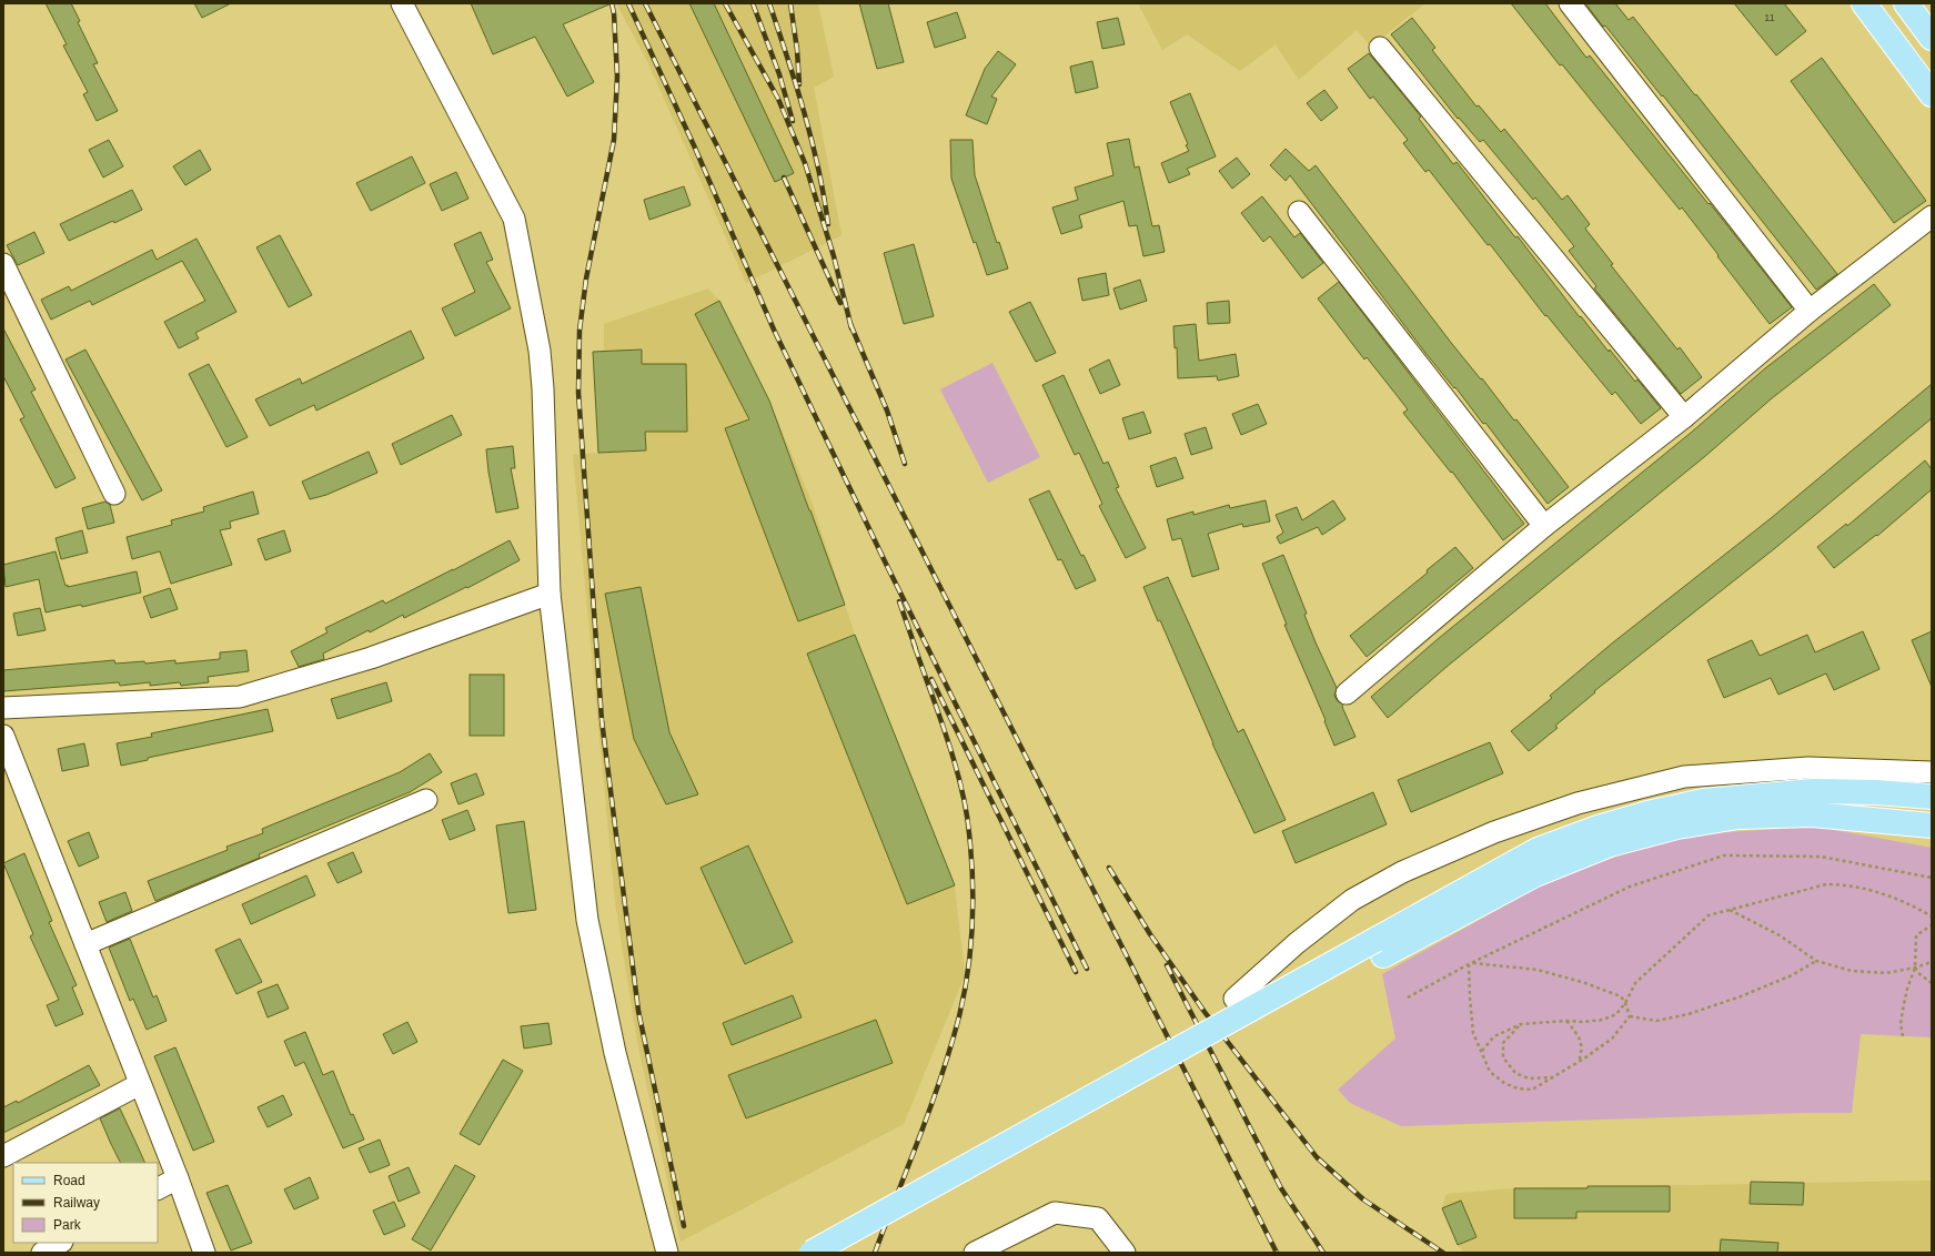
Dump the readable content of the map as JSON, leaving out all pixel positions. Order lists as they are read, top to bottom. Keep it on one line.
{"house_numbers":["11"],"legend":["Road","Railway","Park"]}
